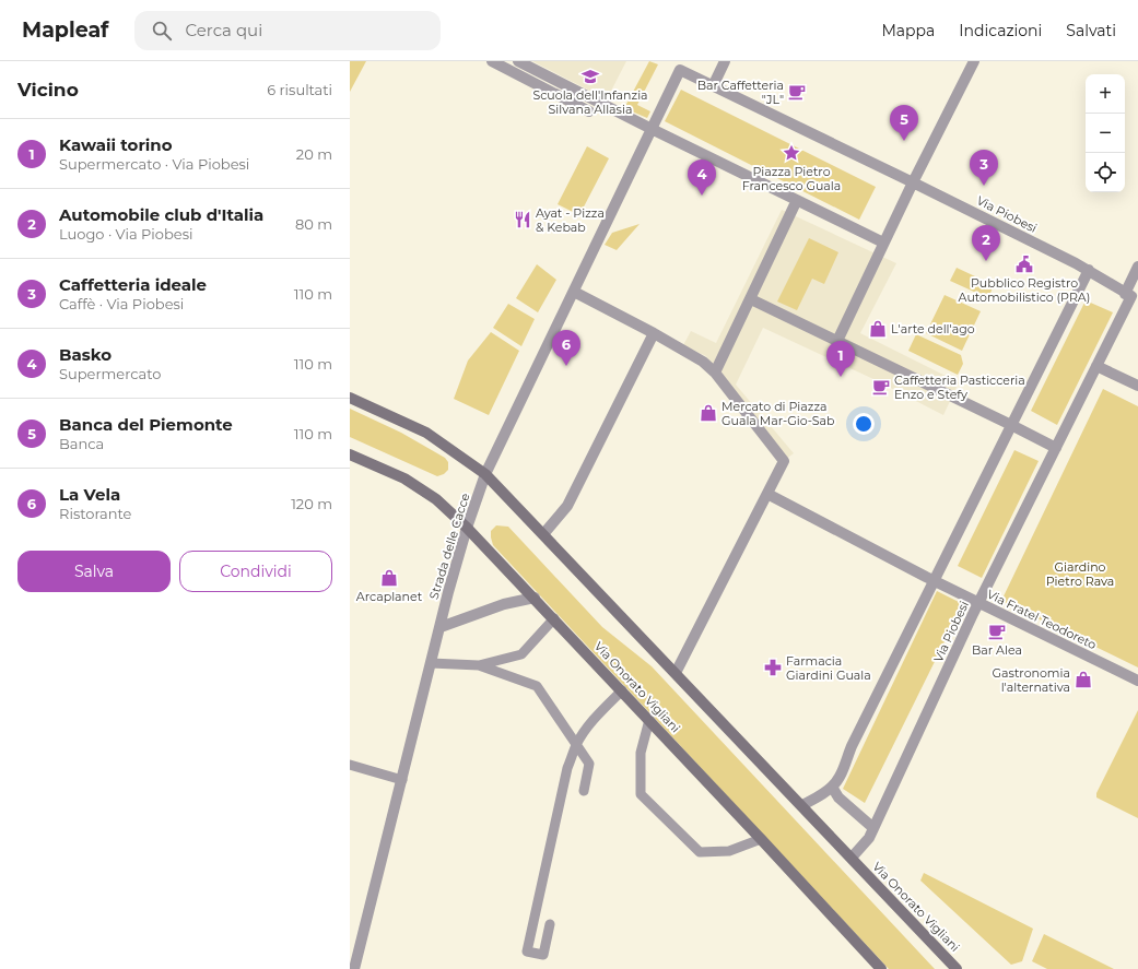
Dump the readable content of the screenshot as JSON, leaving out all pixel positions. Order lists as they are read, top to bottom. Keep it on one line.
{"streets":{"main road":["Via Onorato Vigliani"],"street":["Via Piobesi","Strada delle Cacce","Via Fratel Teodoreto"]},"crossings":[["Via Piobesi","Via Fratel Teodoreto"],["Via Piobesi","Via Onorato Vigliani"],["Strada delle Cacce","Via Onorato Vigliani"]],"parks":["Giardino Pietro Rava"],"places":{"school or university":["Scuola dell'Infanzia Silvana Allasia"],"cafe":["Bar Caffetteria \"JL\"","Caffetteria Pasticceria Enzo e Stefy","Bar Alea"],"place":["Piazza Pietro Francesco Guala"],"restaurant":["Ayat - Pizza & Kebab"],"public building":["Pubblico Registro Automobilistico (PRA)"],"shop":["L'arte dell'ago","Mercato di Piazza Guala Mar-Gio-Sab","Arcaplanet","Gastronomia l'alternativa"],"pharmacy":["Farmacia Giardini Guala"]},"page":{"header":"Mapleaf","search":"Cerca qui","nav":["Mappa","Indicazioni","Salvati"],"heading":["Vicino","6 risultati"],"map_buttons":["+","−"],"pins":["5","3","4","2","6","1"],"list":[{"mark":"1","name":"Kawaii torino","note":"Supermercato · Via Piobesi","value":"20 m"},{"mark":"2","name":"Automobile club d'Italia","note":"Luogo · Via Piobesi","value":"80 m"},{"mark":"3","name":"Caffetteria ideale","note":"Caffè · Via Piobesi","value":"110 m"},{"mark":"4","name":"Basko","note":"Supermercato","value":"110 m"},{"mark":"5","name":"Banca del Piemonte","note":"Banca","value":"110 m"},{"mark":"6","name":"La Vela","note":"Ristorante","value":"120 m"}],"buttons":["Salva","Condividi"]}}
